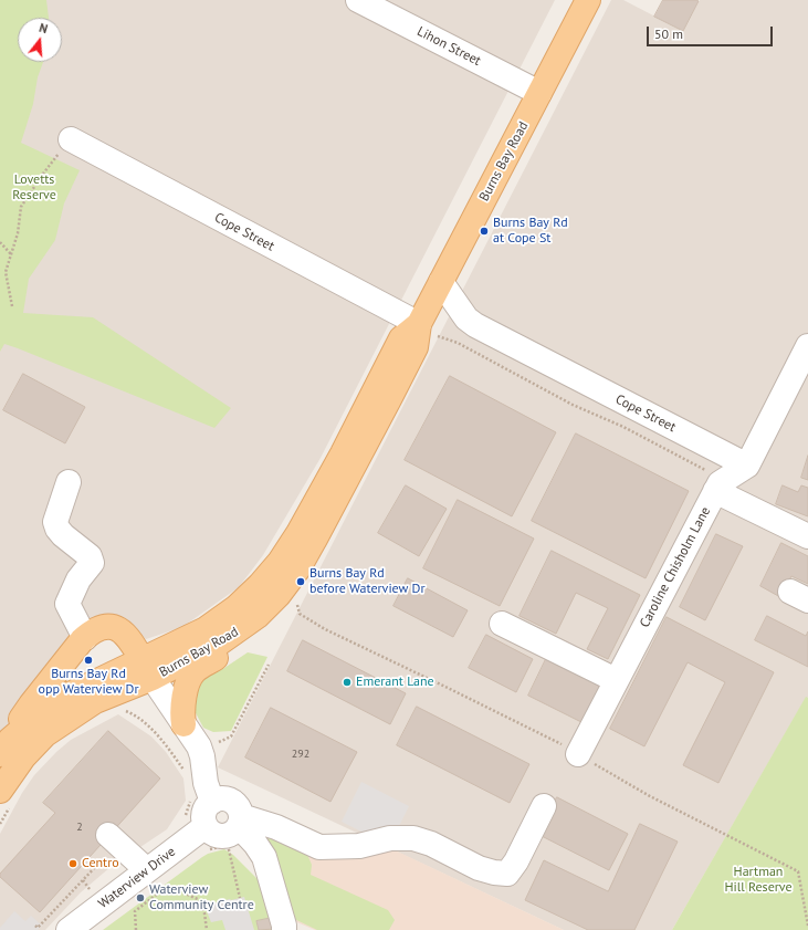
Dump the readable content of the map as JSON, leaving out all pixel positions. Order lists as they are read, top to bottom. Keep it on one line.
{"streets":{"main road":["Burns Bay Road"],"street":["Lihon Street","Cope Street","Caroline Chisholm Lane","Waterview Drive"]},"crossings":[["Lihon Street","Burns Bay Road"],["Burns Bay Road","Cope Street"],["Cope Street","Caroline Chisholm Lane"]],"parks":["Lovetts Reserve","Hartman Hill Reserve"],"places":["Burns Bay Rd at Cope St","Burns Bay Rd before Waterview Dr","Burns Bay Rd opp Waterview Dr","Emerant Lane","Centro","Waterview Community Centre"],"house_numbers":["292","2"],"scale_bar":"50 m","north":"top"}
